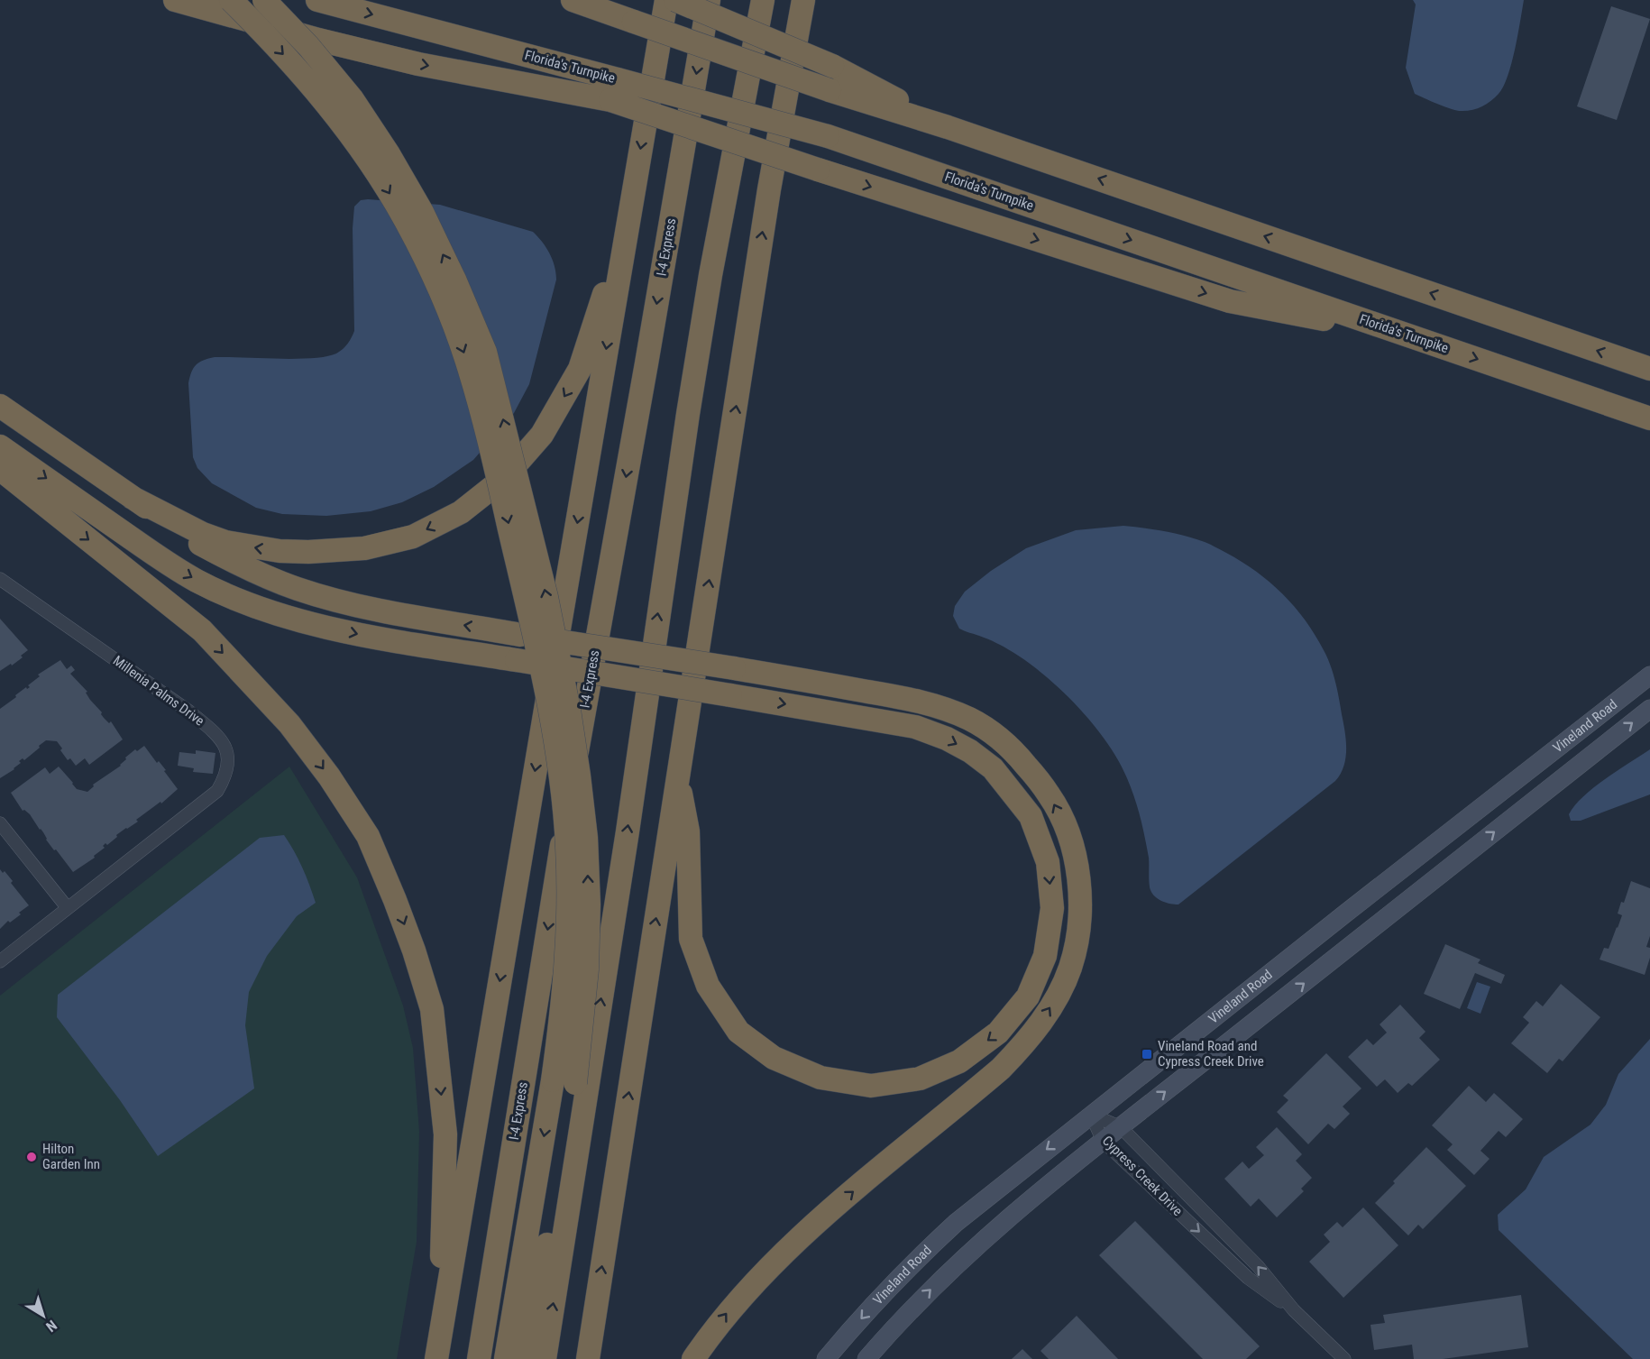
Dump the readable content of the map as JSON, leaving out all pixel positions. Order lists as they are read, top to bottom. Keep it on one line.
{"streets":{"highway":["Florida's Turnpike","I-4 Express"],"street":["Millenia Palms Drive","Vineland Road","Cypress Creek Drive"]},"crossings":[["Vineland Road","Cypress Creek Drive"]],"places":{"transit":["Vineland Road and Cypress Creek Drive"],"other":["Hilton Garden Inn"]},"north":"bottom right"}
